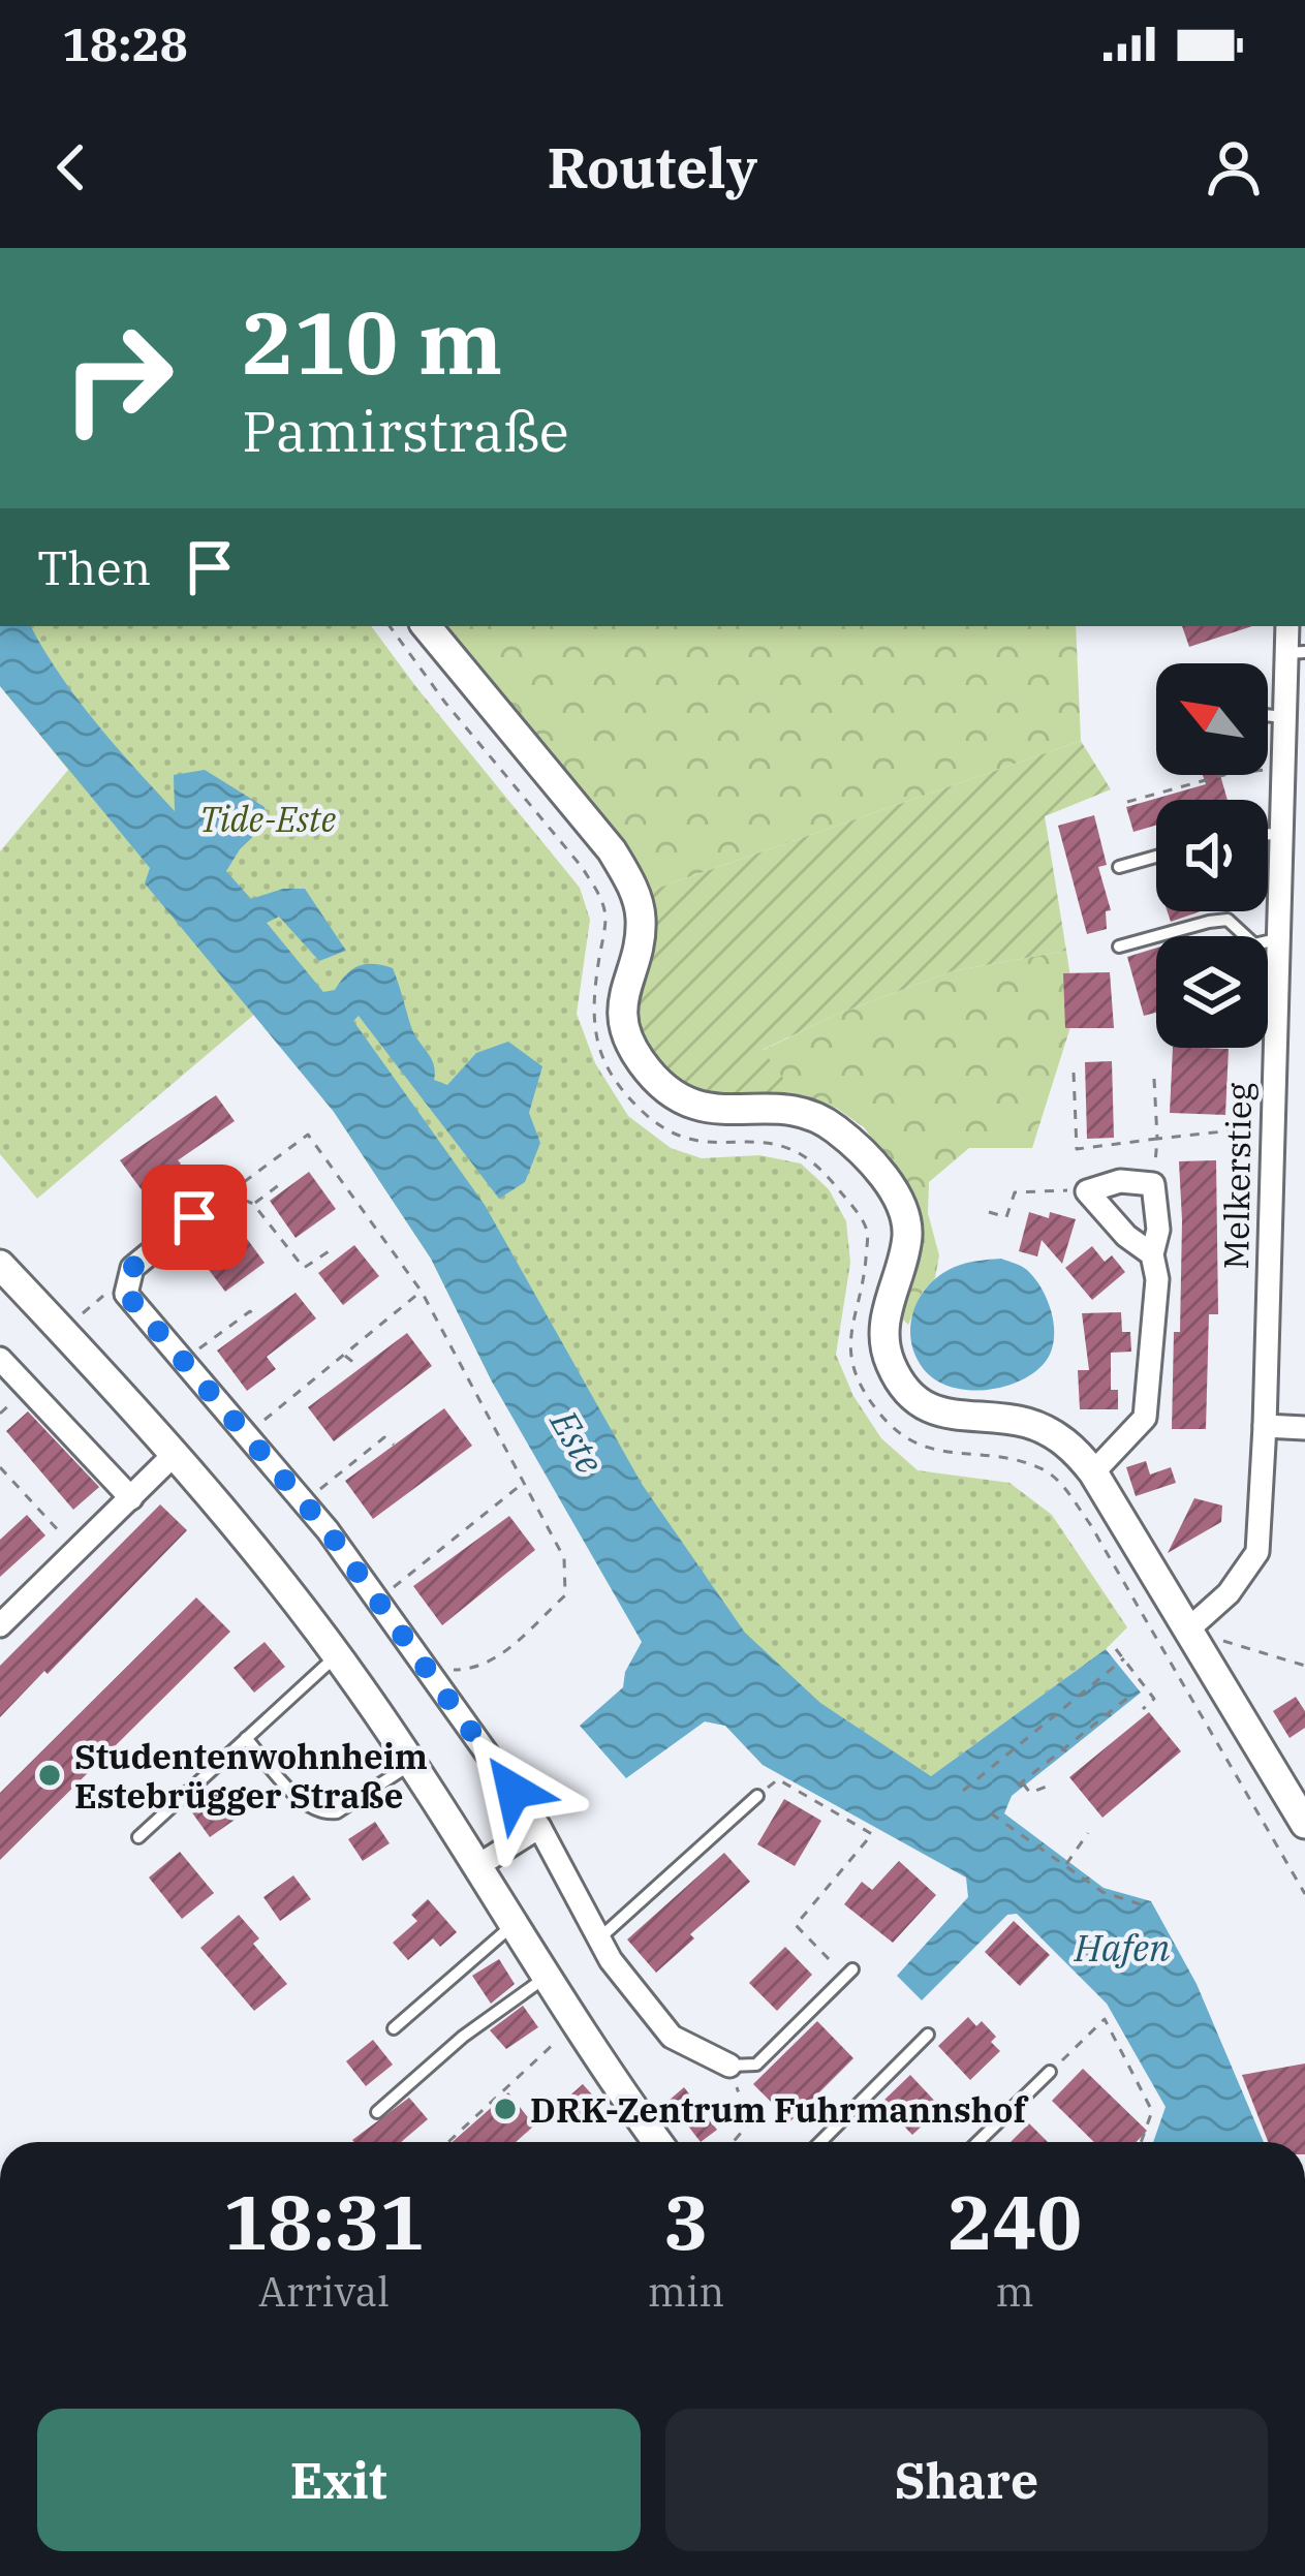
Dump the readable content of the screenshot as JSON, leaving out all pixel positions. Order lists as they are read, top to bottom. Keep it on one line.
{"streets":{"street":["Melkerstieg"]},"water":["Este","Hafen"],"parks":["Tide-Este"],"places":["Studentenwohnheim Estebrügger Straße","DRK-Zentrum Fuhrmannshof"],"north":"top left","page":{"status":"18:28","header":"Routely","turn":["210 m","Pamirstraße"],"then":"Then","eta":["18:31","Arrival","3","min","240","m"],"buttons":["Exit","Share"]}}
